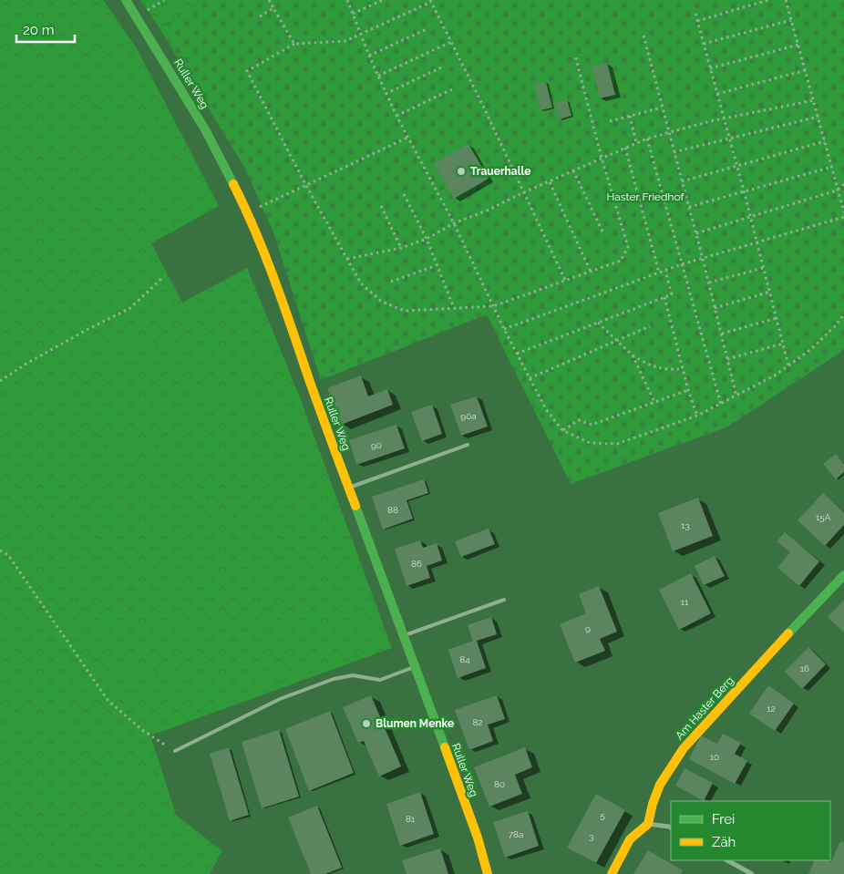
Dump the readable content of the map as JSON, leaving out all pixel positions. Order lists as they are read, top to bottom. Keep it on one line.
{"streets":{"street":["Ruller Weg","Am Haster Berg"]},"parks":["Haster Friedhof"],"places":["Trauerhalle","Blumen Menke"],"house_numbers":["90a","90","88","15A","13","86","11","9","84","16","12","82","10","80","5","81","78a","3"],"legend":["Frei","Zäh"],"scale_bar":"20 m"}
